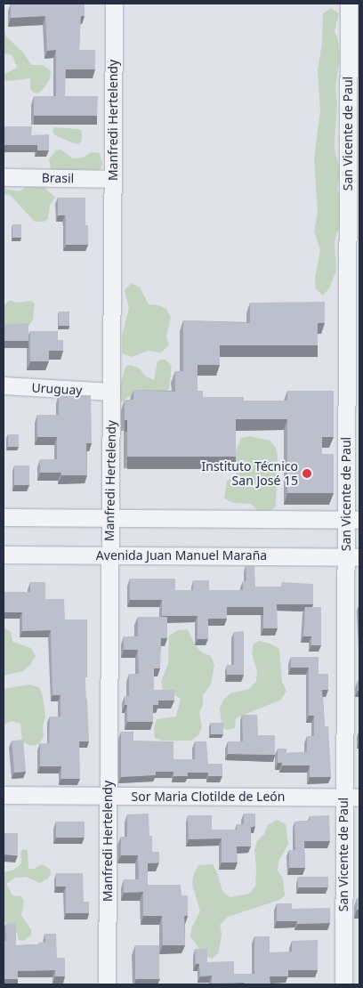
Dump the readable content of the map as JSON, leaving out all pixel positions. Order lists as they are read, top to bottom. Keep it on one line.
{"streets":{"street":["Manfredi Hertelendy","San Vicente de Paul","Brasil","Uruguay","Avenida Juan Manuel Maraña","Sor Maria Clotilde de León"]},"crossings":[["Manfredi Hertelendy","Brasil"],["Manfredi Hertelendy","Uruguay"],["Manfredi Hertelendy","Avenida Juan Manuel Maraña"],["Manfredi Hertelendy","Sor Maria Clotilde de León"],["San Vicente de Paul","Avenida Juan Manuel Maraña"],["San Vicente de Paul","Sor Maria Clotilde de León"]],"places":["Instituto Técnico San José 15"]}
